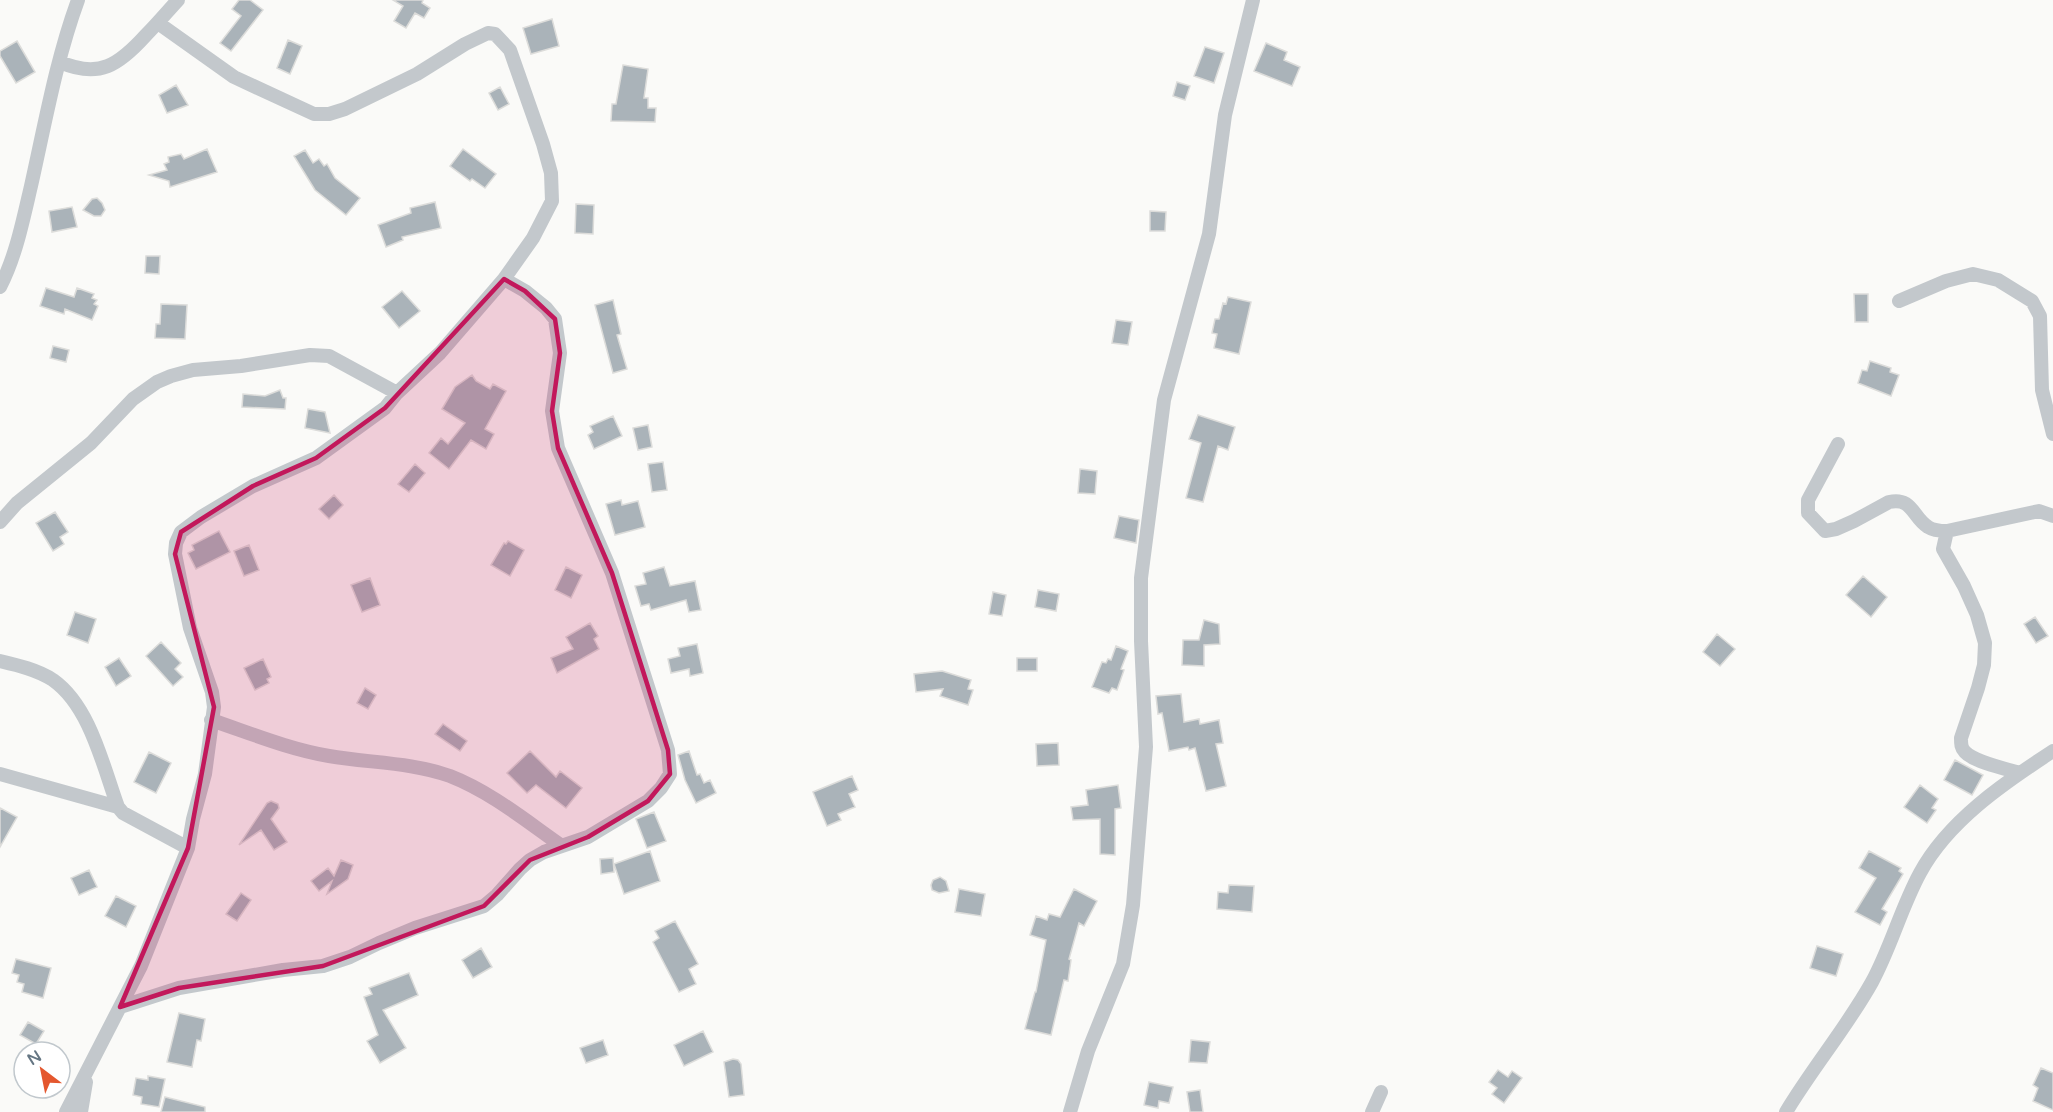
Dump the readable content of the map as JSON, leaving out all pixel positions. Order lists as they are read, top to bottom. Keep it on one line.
{"north":"top left"}
